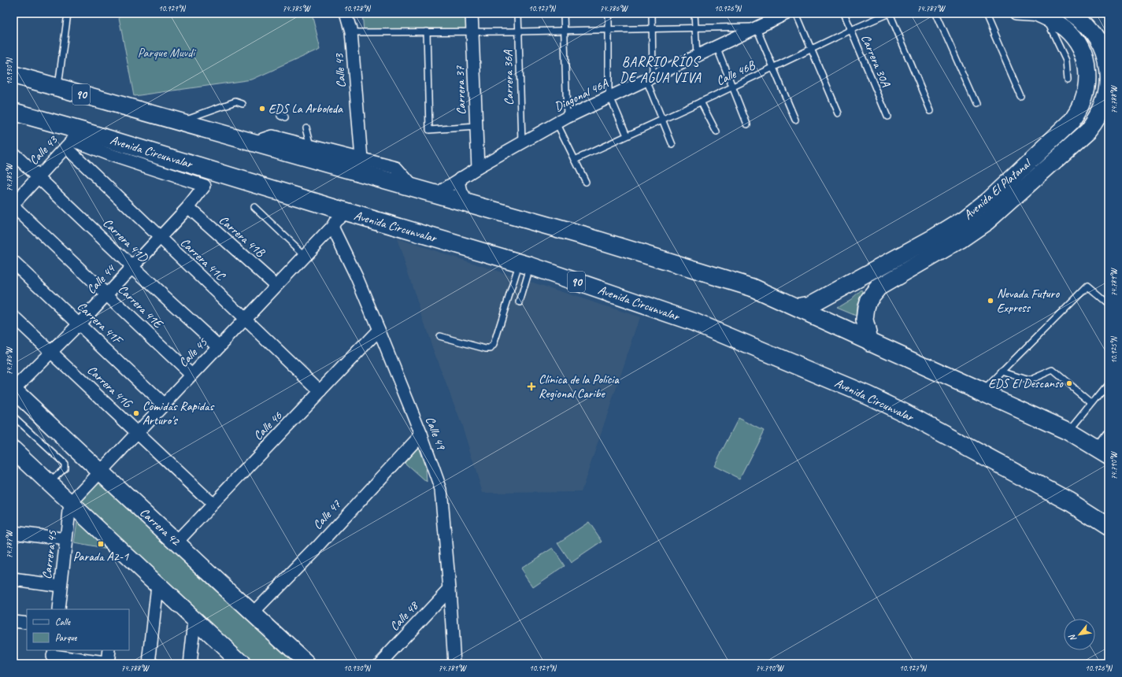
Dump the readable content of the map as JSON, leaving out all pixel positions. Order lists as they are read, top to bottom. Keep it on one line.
{"streets":{"highway":["90","Avenida Circunvalar"],"main road":["Avenida El Platanal","Carrera 42"],"street":["Calle 43","Carrera 37","Diagonal 46A","Carrera 41B","Carrera 41D","Carrera 41C","Calle 44","Carrera 41E","Carrera 41F","Calle 45","Carrera 41G","Calle 46","Calle 49","Calle 47","Carrera 45","Calle 48"],"lane":["Carrera 30A","Calle 46B","Carrera 36A"]},"crossings":[["Carrera 30A","Calle 46B"],["Calle 43","Avenida Circunvalar"],["Calle 43","Carrera 41D"],["Calle 43","Carrera 41C"],["Calle 43","Calle 44"],["Calle 43","Carrera 41E"],["Carrera 36A","Diagonal 46A"],["Carrera 37","Diagonal 46A"],["90","Diagonal 46A"],["90","Avenida El Platanal"],["Avenida Circunvalar","Carrera 41C"],["Avenida Circunvalar","Calle 44"],["Avenida Circunvalar","Calle 45"],["Avenida Circunvalar","Calle 49"],["Carrera 41B","Calle 44"],["Carrera 41B","Calle 45"],["Carrera 41D","Calle 44"],["Carrera 41D","Calle 45"],["Carrera 41C","Calle 44"],["Carrera 41C","Calle 45"],["Carrera 41C","Calle 46"],["Calle 44","Carrera 41E"],["Calle 44","Carrera 41F"],["Calle 44","Carrera 41G"],["Calle 44","Carrera 42"],["Carrera 41E","Calle 45"],["Carrera 41F","Calle 45"],["Calle 45","Carrera 41G"],["Calle 45","Calle 49"],["Calle 45","Carrera 42"],["Calle 45","Carrera 45"],["Carrera 41G","Calle 46"],["Calle 46","Calle 49"],["Calle 46","Carrera 42"],["Calle 49","Calle 47"],["Calle 49","Calle 48"],["Calle 47","Carrera 42"]],"districts":["BARRIO RÍOS DE AGUA VIVA"],"parks":["Parque Muvdi"],"places":{"other":["EDS La Arboleda","Nevada Futuro Express","EDS El Descanso","Comidas Rapidas Arturo's"],"health":["Clínica de la Polícia Regional Caribe"],"transit":["Parada A2-1"]},"legend":["Calle","Parque"],"north":"bottom left","coordinates":["10.929°N","74.785°W","10.928°N","10.927°N","74.786°W","10.926°N","74.787°W","10.930°N","74.788°W","74.789°W","10.925°N","74.790°W"]}
